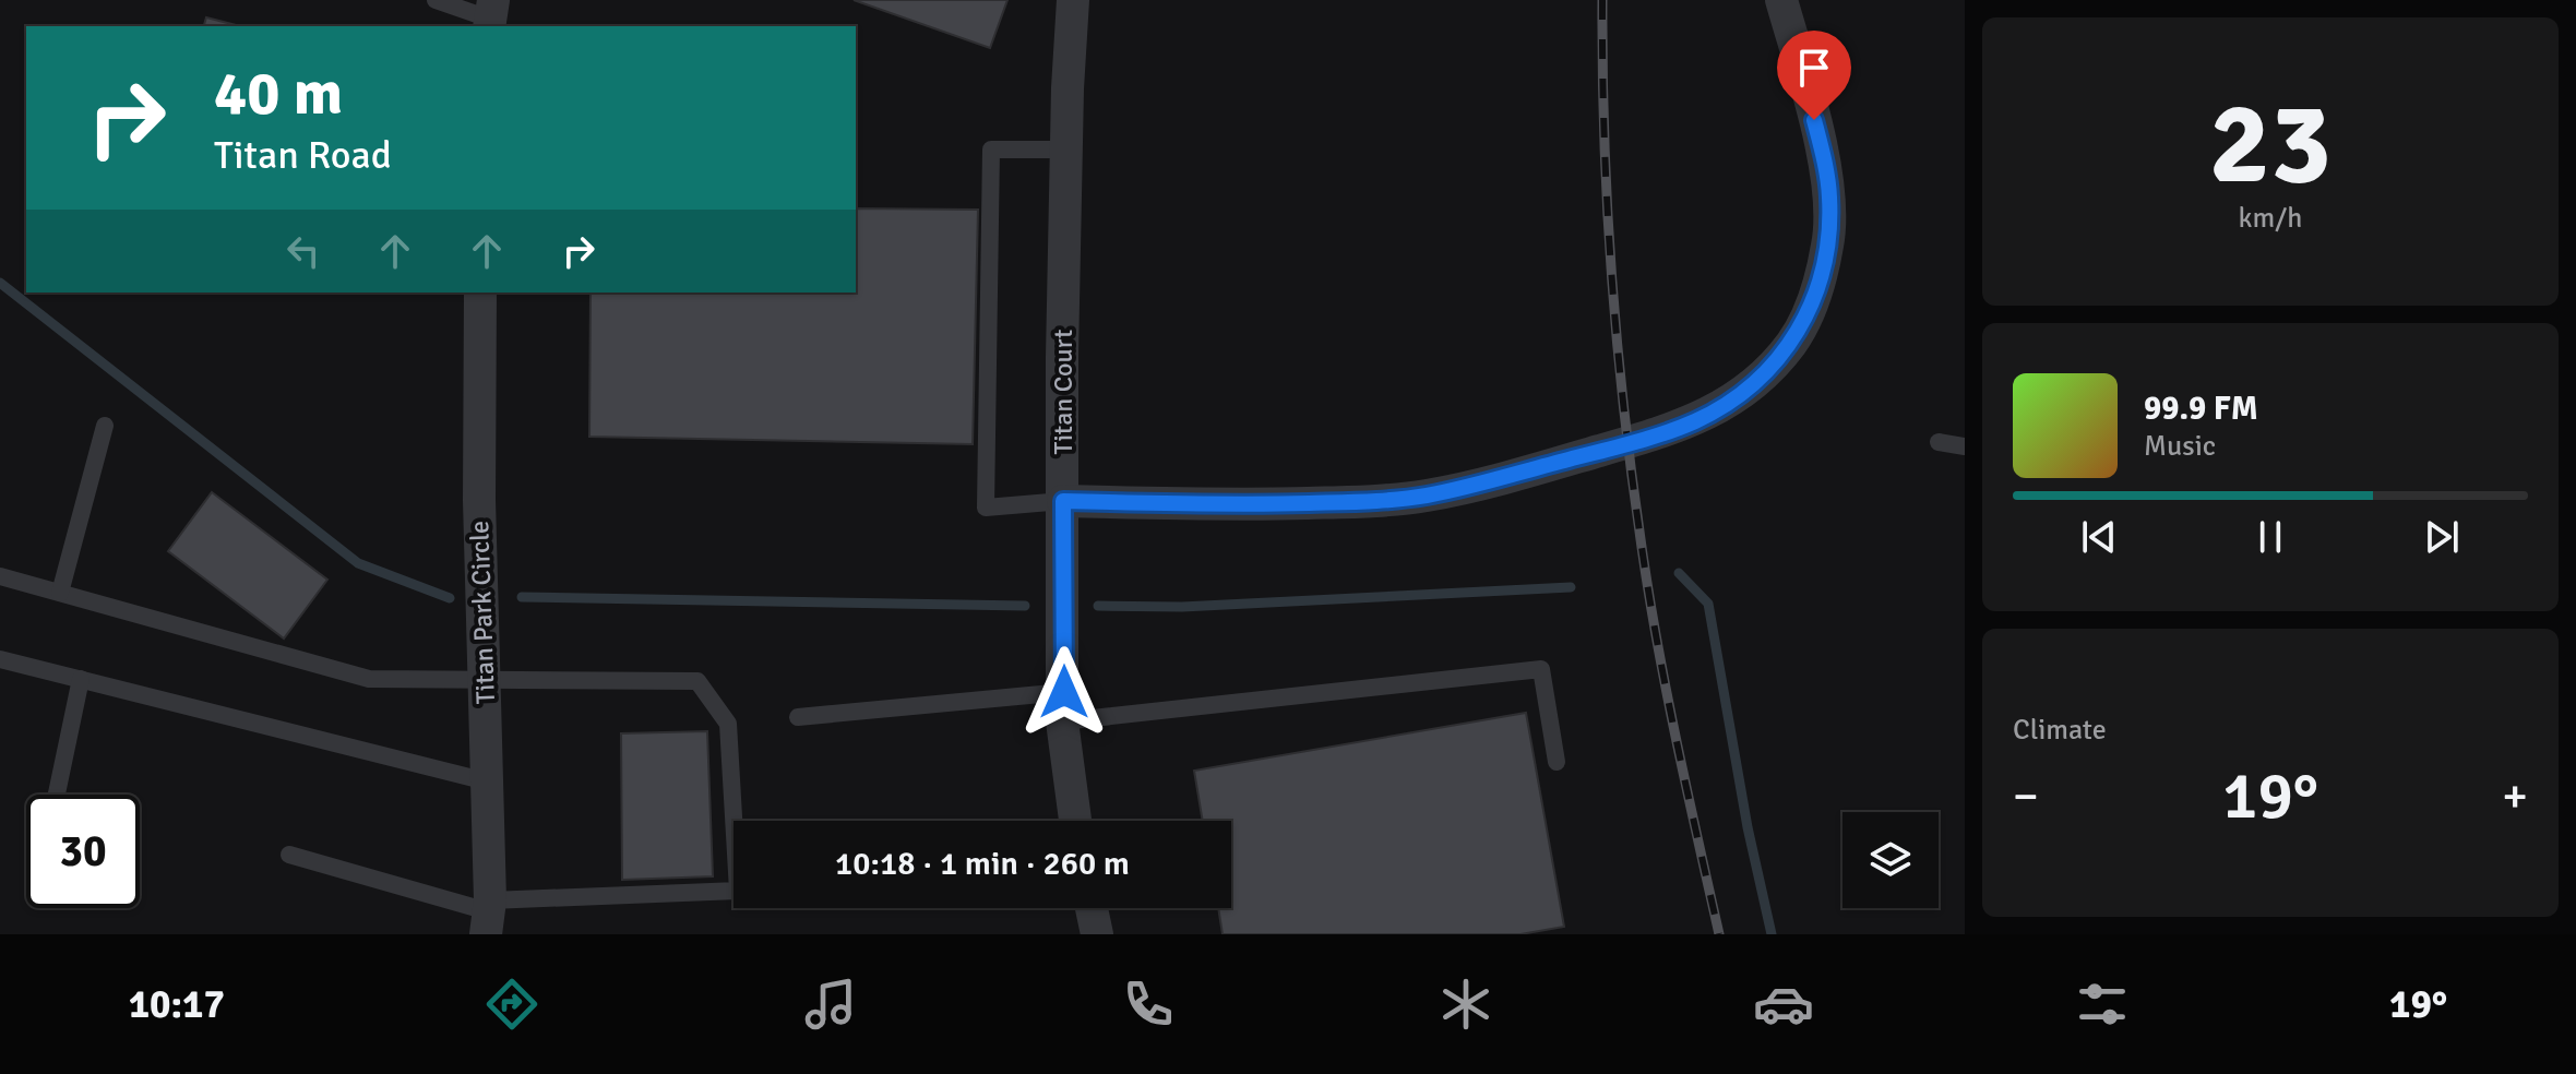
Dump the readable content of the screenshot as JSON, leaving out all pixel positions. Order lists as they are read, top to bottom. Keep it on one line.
{"streets":{"street":["Titan Court","Titan Park Circle"]},"page":{"tile":[["23","km/h"],"Climate"],"turn":["40 m","Titan Road"],"song":["99.9 FM","Music"],"heat":["−","19°","+"],"limit":"30","trip":"10:18 · 1 min · 260 m","tabs":["10:17","19°"]}}
